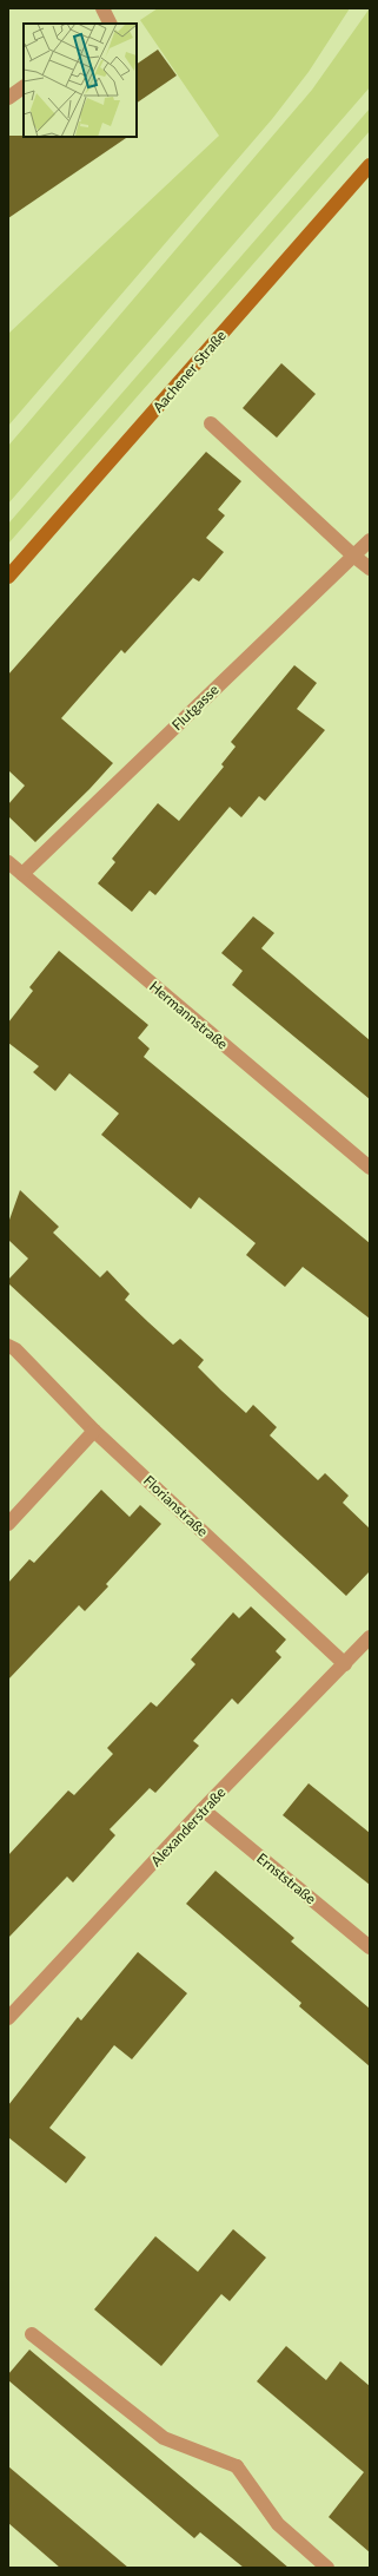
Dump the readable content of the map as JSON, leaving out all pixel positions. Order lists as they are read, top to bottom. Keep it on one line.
{"streets":{"main road":["Aachener Straße"],"street":["Flutgasse","Hermannstraße","Florianstraße","Alexanderstraße","Ernststraße"]},"crossings":[["Flutgasse","Hermannstraße"],["Florianstraße","Alexanderstraße"],["Alexanderstraße","Ernststraße"]]}
